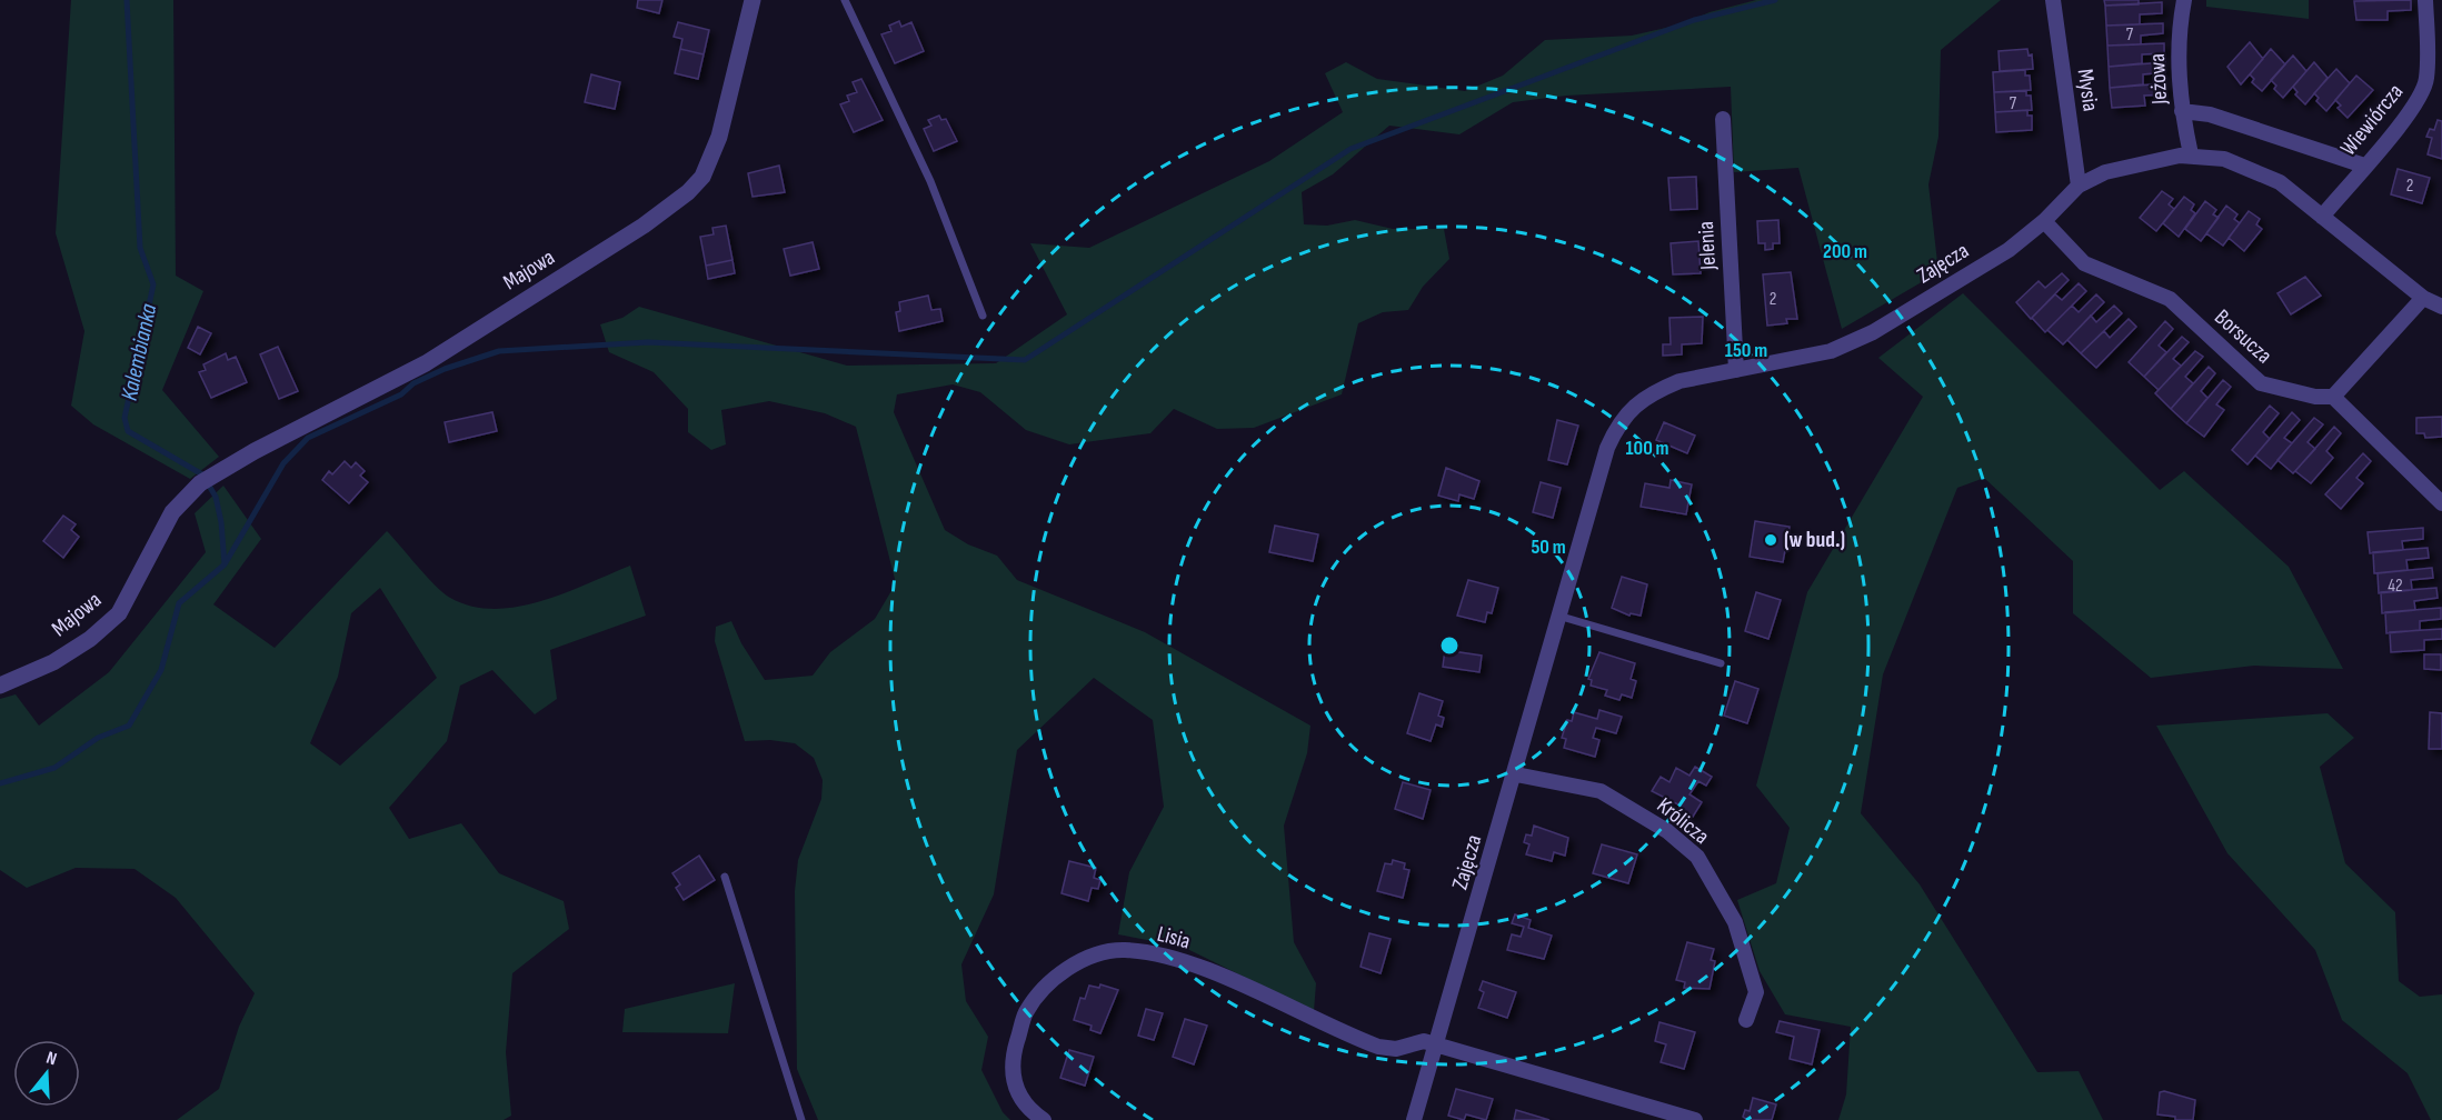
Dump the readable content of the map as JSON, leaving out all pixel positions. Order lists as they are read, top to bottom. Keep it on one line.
{"streets":{"street":["Jeżowa","Mysia","Wiewiórcza","Jelenia","Zajęcza","Majowa","Borsucza","Królicza","Lisia"]},"crossings":[["Jeżowa","Zajęcza"],["Mysia","Zajęcza"],["Wiewiórcza","Zajęcza"],["Jelenia","Zajęcza"],["Zajęcza","Borsucza"],["Zajęcza","Królicza"],["Zajęcza","Lisia"]],"water":["Kalembianka"],"places":["(w bud.)"],"house_numbers":["7","7","2","2","42"],"north":"top","rings":["200 m","150 m","100 m","50 m"]}
